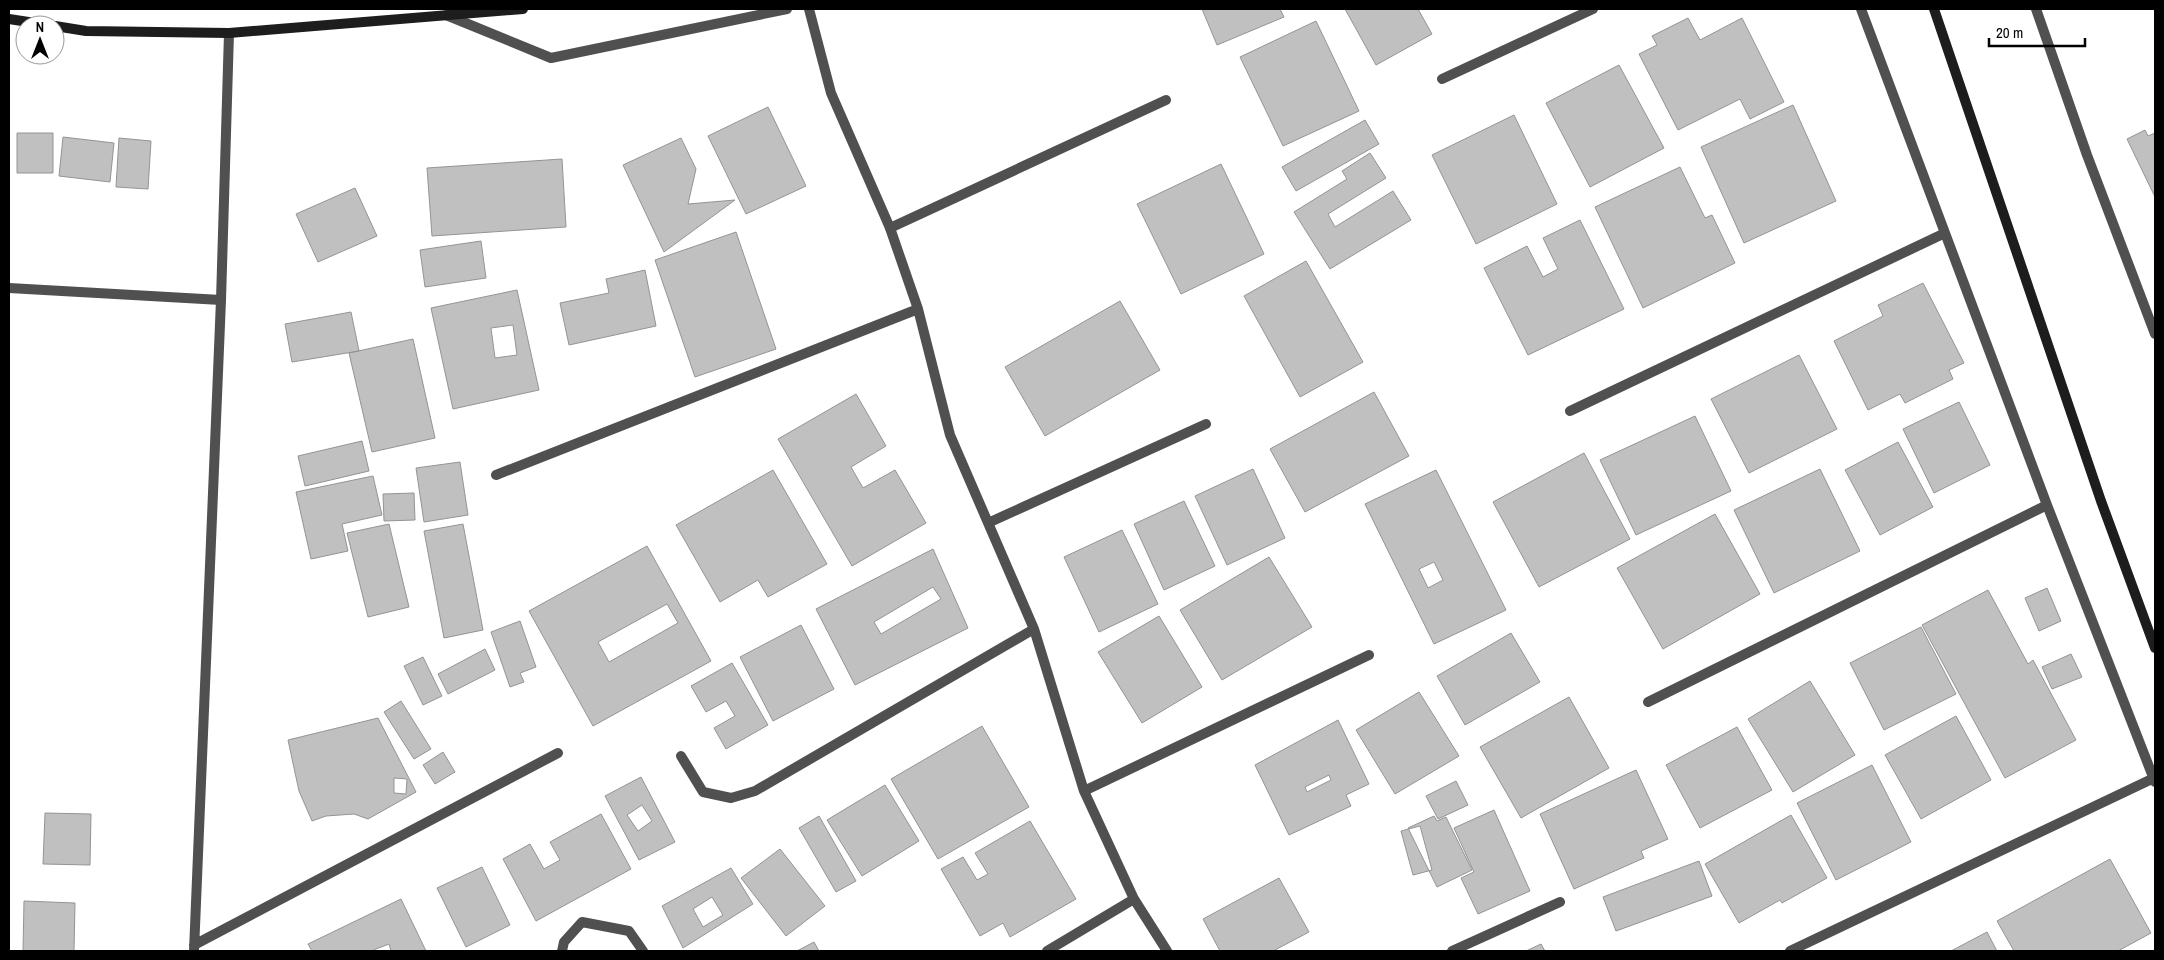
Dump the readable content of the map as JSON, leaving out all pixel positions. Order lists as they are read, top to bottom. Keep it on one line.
{"scale_bar":"20 m","north":"top"}
